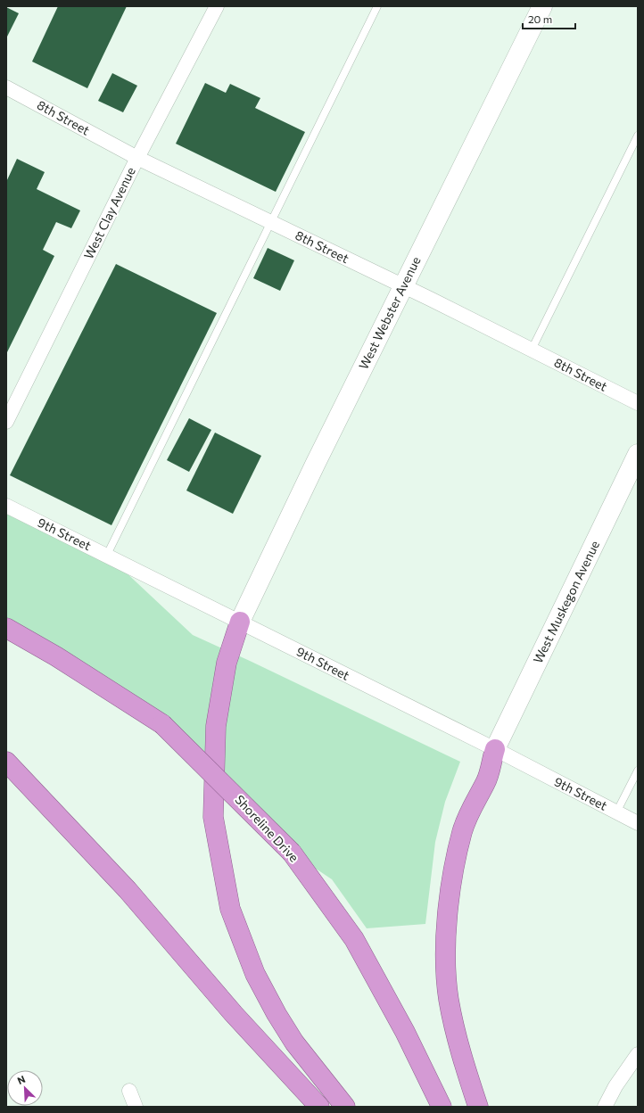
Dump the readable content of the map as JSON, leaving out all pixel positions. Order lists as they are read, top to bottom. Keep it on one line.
{"streets":{"highway":["Shoreline Drive"],"main road":["West Webster Avenue","West Muskegon Avenue"],"street":["8th Street","West Clay Avenue","9th Street"]},"crossings":[["8th Street","West Clay Avenue"],["8th Street","West Webster Avenue"],["West Webster Avenue","9th Street"],["9th Street","West Muskegon Avenue"]],"scale_bar":"20 m","north":"top left"}
